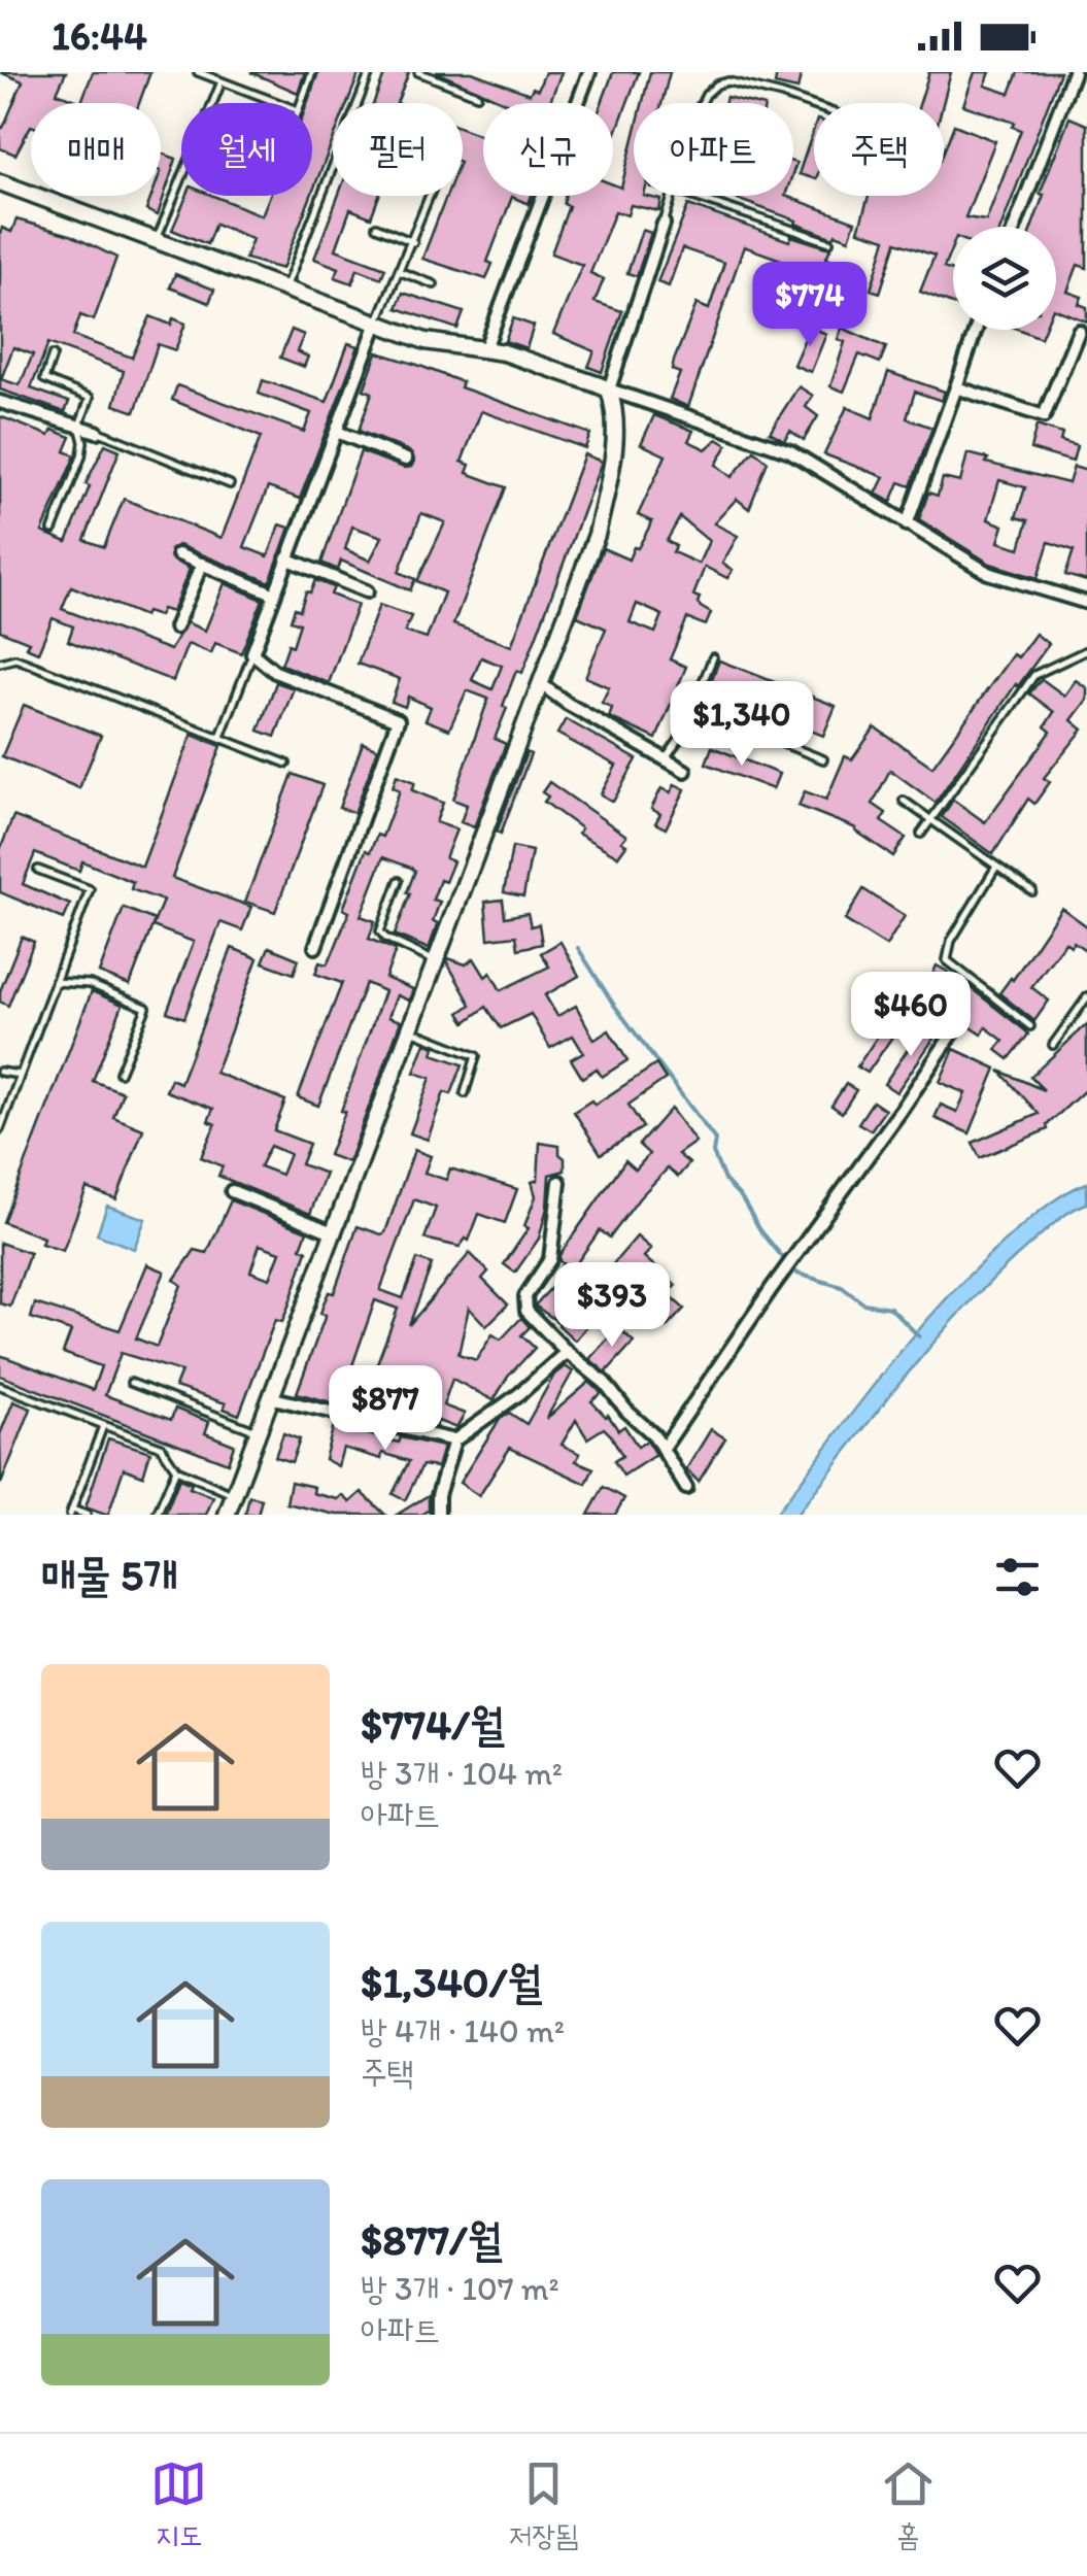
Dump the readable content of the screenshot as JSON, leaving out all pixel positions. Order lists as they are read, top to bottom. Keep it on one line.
{"page":{"status":"16:44","chip":["매매","월세","필터","신규","아파트","주택"],"price":["$774","$1,340","$460","$393","$877"],"heading":"매물 5개","list":[{"name":"$774/월","note":"방 3개 · 104 m² · 아파트"},{"name":"$1,340/월","note":"방 4개 · 140 m² · 주택"},{"name":"$877/월","note":"방 3개 · 107 m² · 아파트"}],"tabs":["지도","저장됨","홈"]}}
